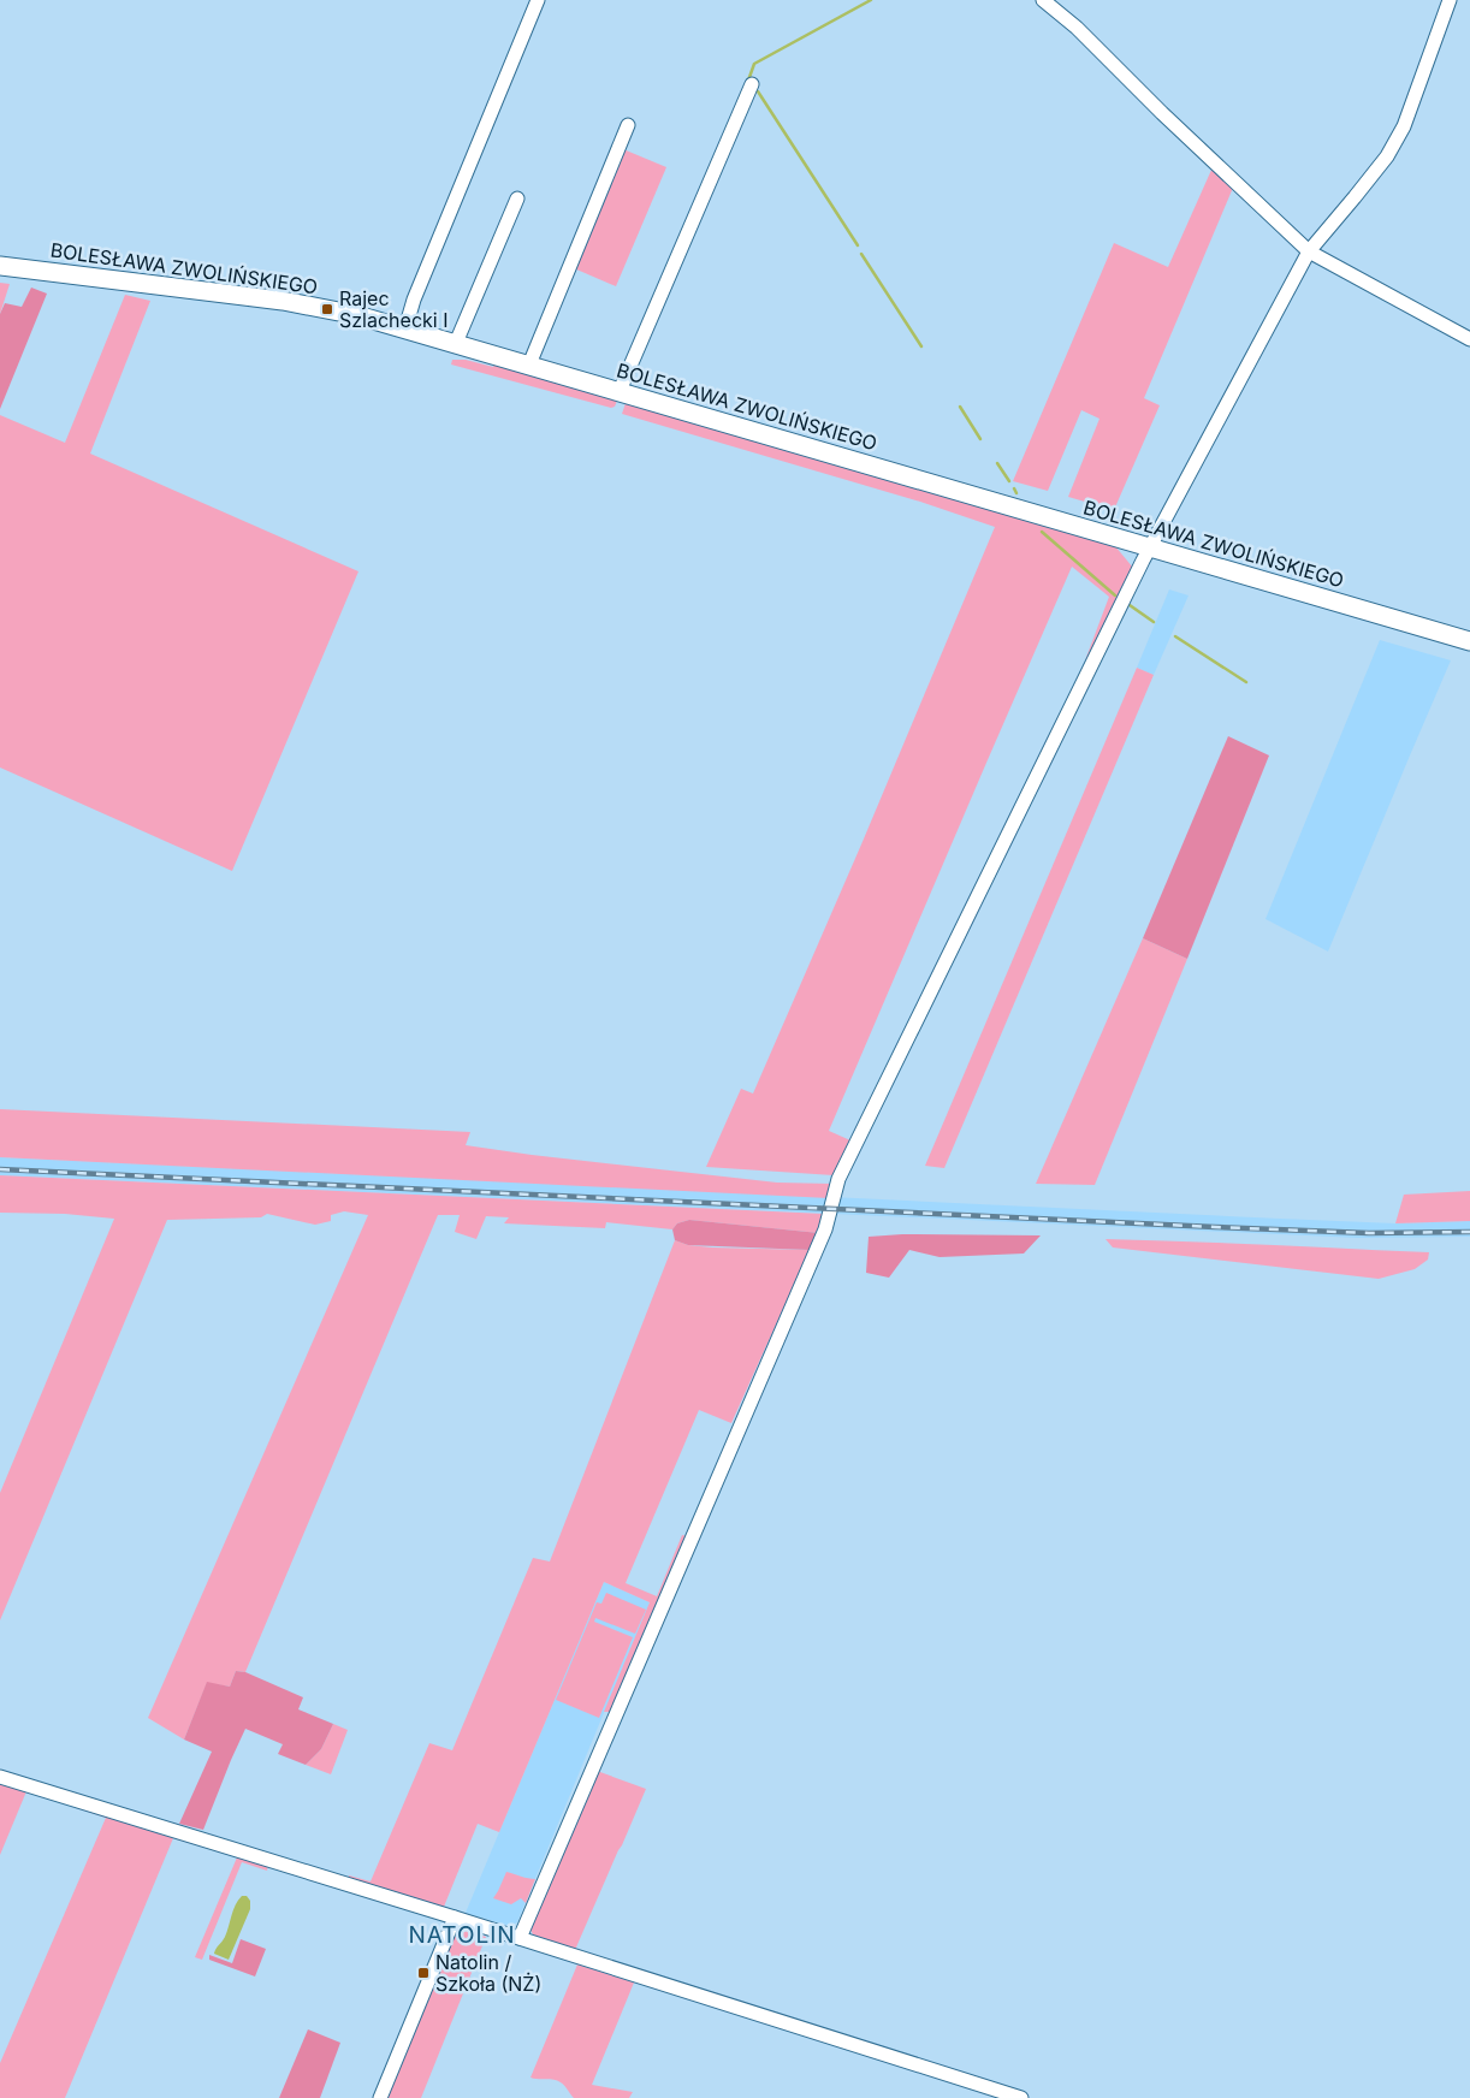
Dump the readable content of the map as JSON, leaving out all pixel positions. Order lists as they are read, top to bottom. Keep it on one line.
{"streets":{"main road":["BOLESŁAWA ZWOLIŃSKIEGO"]},"districts":["NATOLIN"],"places":{"transit":["Rajec Szlachecki I","Natolin / Szkoła (NŻ)"]}}
